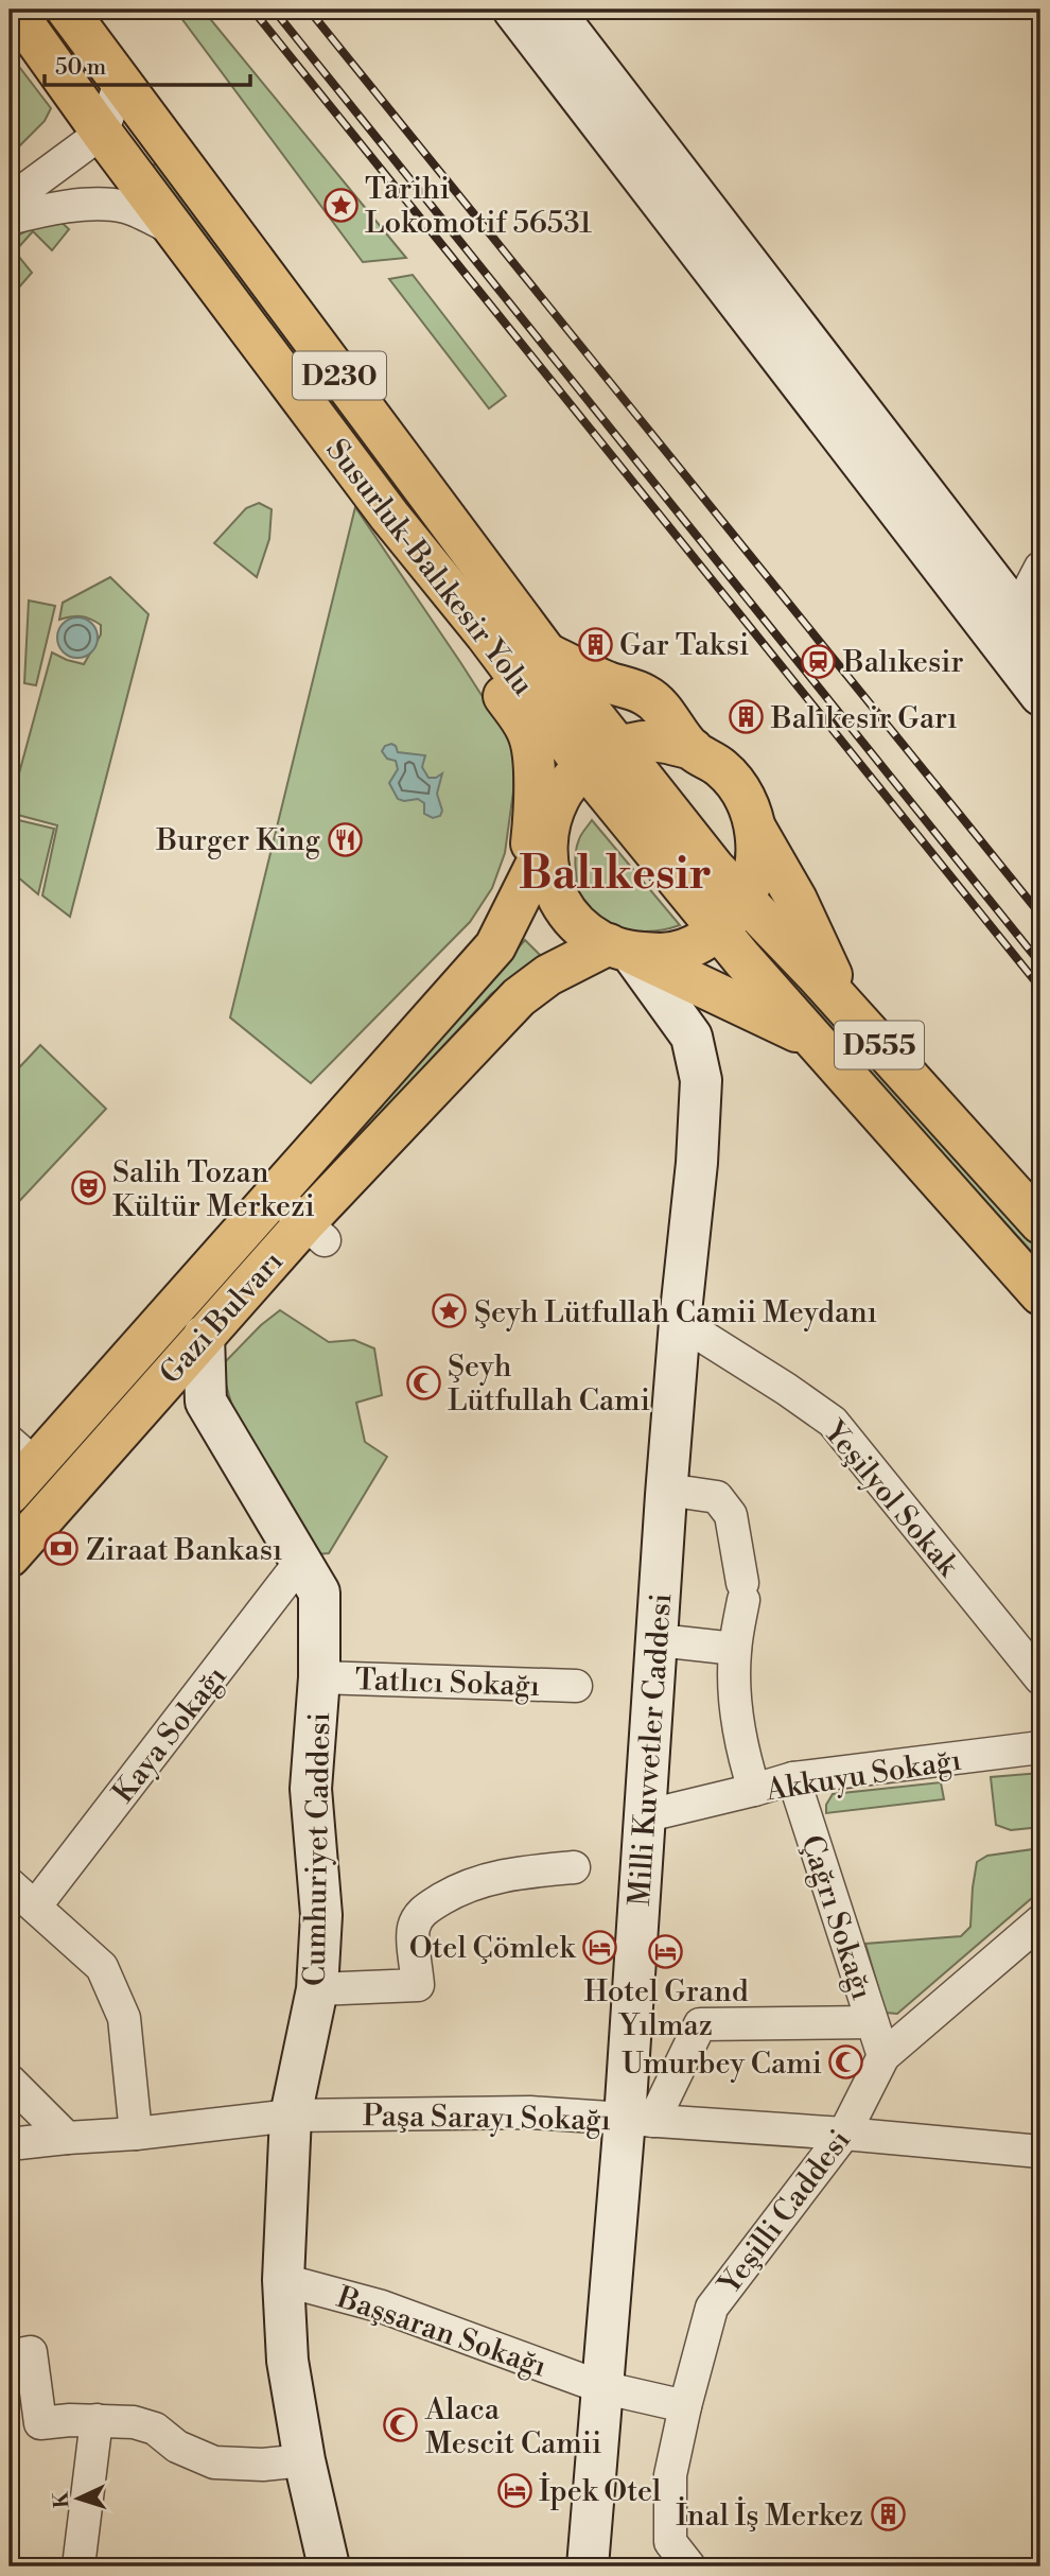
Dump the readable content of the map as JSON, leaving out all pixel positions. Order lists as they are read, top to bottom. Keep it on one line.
{"streets":{"highway":["D230","Susurluk-Balıkesir Yolu","D555","Gazi Bulvarı"],"main road":["Milli Kuvvetler Caddesi","Cumhuriyet Caddesi"],"street":["Yeşilyol Sokak","Tatlıcı Sokağı","Kaya Sokağı","Akkuyu Sokağı","Çağrı Sokağı","Paşa Sarayı Sokağı","Yeşilli Caddesi","Başsaran Sokağı"]},"crossings":[["D230","Susurluk-Balıkesir Yolu"],["D230","Gazi Bulvarı"],["Susurluk-Balıkesir Yolu","D555"],["D555","Gazi Bulvarı"],["D555","Milli Kuvvetler Caddesi"],["Gazi Bulvarı","Milli Kuvvetler Caddesi"],["Gazi Bulvarı","Cumhuriyet Caddesi"],["Yeşilyol Sokak","Milli Kuvvetler Caddesi"],["Tatlıcı Sokağı","Cumhuriyet Caddesi"],["Kaya Sokağı","Cumhuriyet Caddesi"],["Milli Kuvvetler Caddesi","Akkuyu Sokağı"],["Milli Kuvvetler Caddesi","Paşa Sarayı Sokağı"],["Milli Kuvvetler Caddesi","Başsaran Sokağı"],["Akkuyu Sokağı","Çağrı Sokağı"],["Cumhuriyet Caddesi","Paşa Sarayı Sokağı"],["Cumhuriyet Caddesi","Başsaran Sokağı"],["Çağrı Sokağı","Yeşilli Caddesi"],["Paşa Sarayı Sokağı","Yeşilli Caddesi"],["Yeşilli Caddesi","Başsaran Sokağı"]],"districts":["Balıkesir"],"places":{"place":["Tarihi Lokomotif 56531","Şeyh Lütfullah Camii Meydanı"],"building":["Gar Taksi","Balıkesir Garı","İnal İş Merkez"],"station":["Balıkesir"],"restaurant":["Burger King"],"theatre":["Salih Tozan Kültür Merkezi"],"mosque":["Şeyh Lütfullah Cami","Umurbey Cami","Alaca Mescit Camii"],"bank":["Ziraat Bankası"],"hotel":["Otel Çömlek","Hotel Grand Yılmaz","İpek Otel"]},"scale_bar":"50 m","north":"left"}
